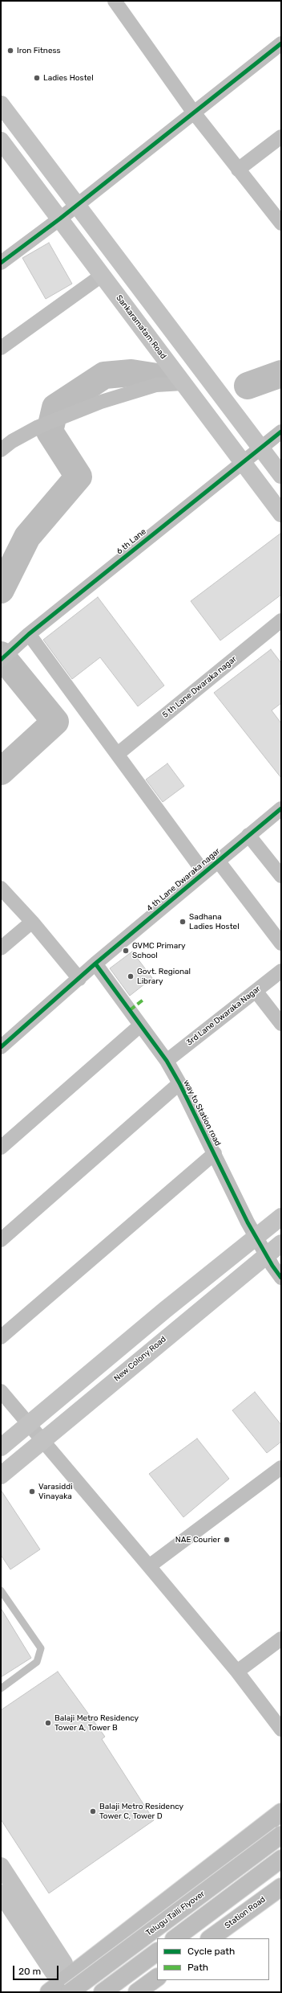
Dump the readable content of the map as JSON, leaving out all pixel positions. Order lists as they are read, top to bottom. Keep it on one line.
{"streets":{"main road":["Sankaramatam Road","New Colony Road","Station Road","Telugu Talli Flyover"],"street":["6 th Lane","5 th Lane Dwaraka nagar","4 th Lane Dwaraka nagar","3rd Lane Dwaraka Nagar","way to Station road"]},"crossings":[["Sankaramatam Road","6 th Lane"],["4 th Lane Dwaraka nagar","way to Station road"],["3rd Lane Dwaraka Nagar","way to Station road"],["way to Station road","New Colony Road"]],"places":["Iron Fitness","Ladies Hostel","Sadhana Ladies Hostel","GVMC Primary School","Govt. Regional Library","Varasiddi Vinayaka","NAE Courier","Balaji Metro Residency Tower A, Tower B","Balaji Metro Residency Tower C, Tower D"],"legend":["Cycle path","Path"],"scale_bar":"20 m"}
